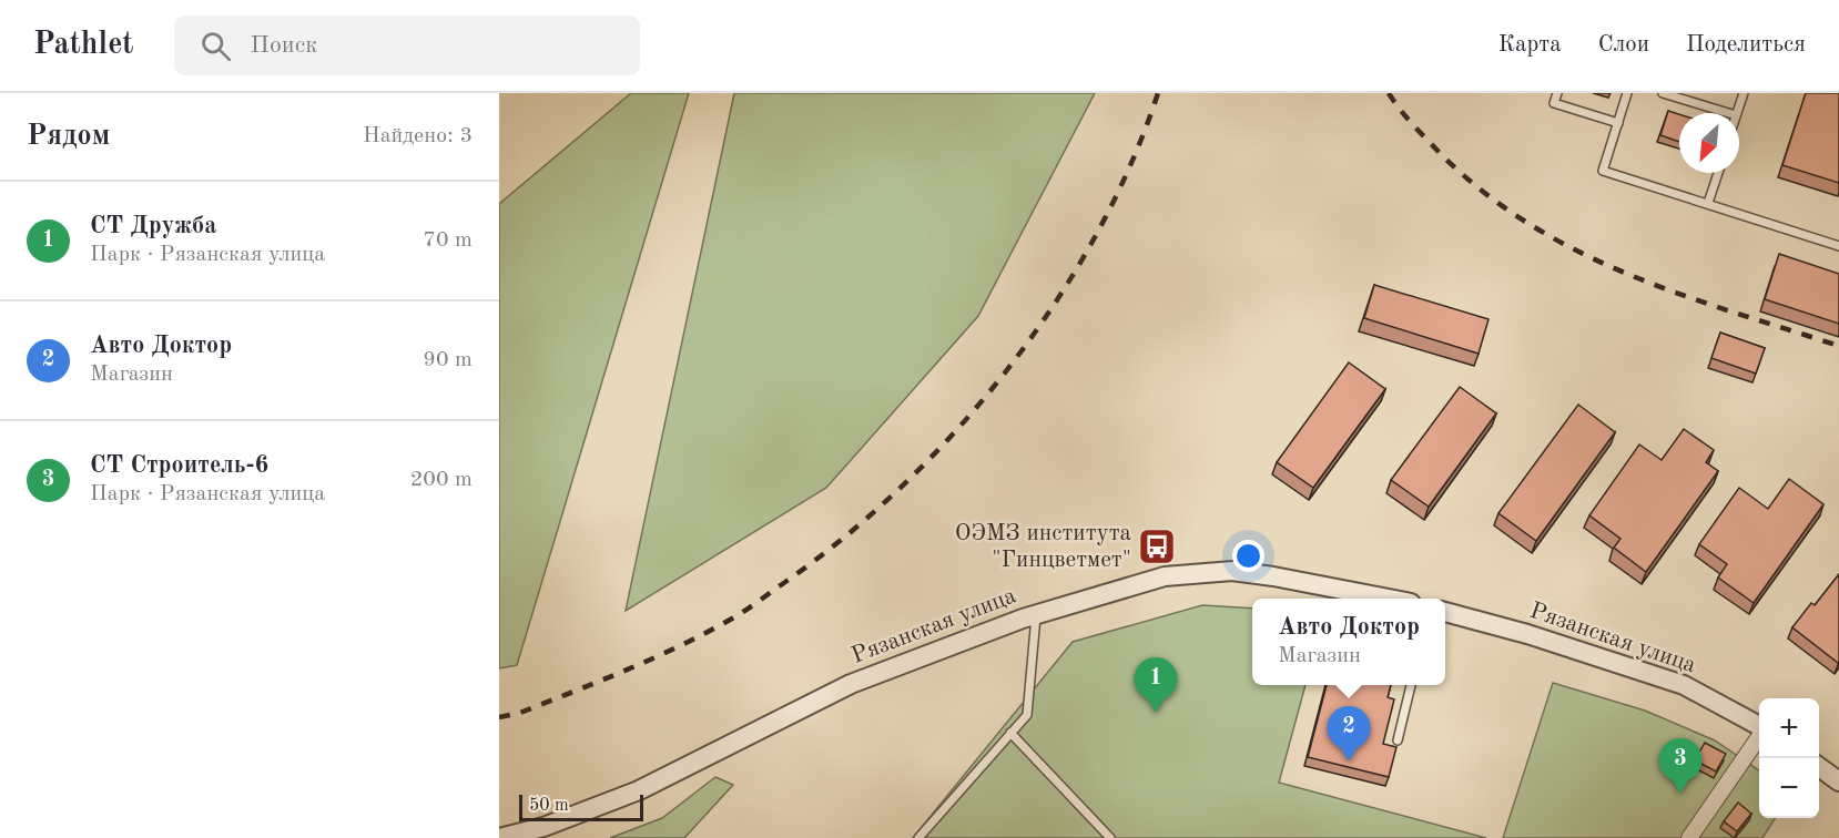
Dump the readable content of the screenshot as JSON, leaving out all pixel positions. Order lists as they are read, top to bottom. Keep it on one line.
{"streets":{"street":["Рязанская улица"]},"places":{"bus stop":["ОЭМЗ института \"Гинцветмет\""]},"scale_bar":"50 m","north":"bottom left","page":{"header":"Pathlet","search":"Поиск","nav":["Карта","Слои","Поделиться"],"heading":["Рядом","Найдено: 3"],"list":[{"mark":"1","name":"СТ Дружба","note":"Парк · Рязанская улица","value":"70 m"},{"mark":"2","name":"Авто Доктор","note":"Магазин","value":"90 m"},{"mark":"3","name":"СТ Строитель-6","note":"Парк · Рязанская улица","value":"200 m"}],"popup":["Авто Доктор","Магазин"],"pins":["1","2","3"],"map_buttons":["+","−"],"scale":"50 m"}}
